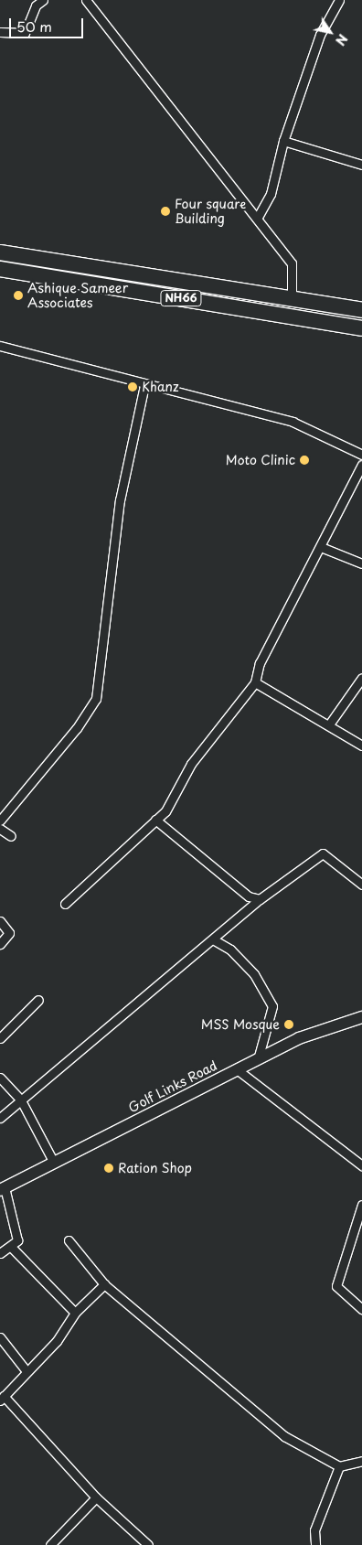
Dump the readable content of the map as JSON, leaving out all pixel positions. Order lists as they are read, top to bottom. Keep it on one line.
{"streets":{"highway":["NH66"],"main road":["Golf Links Road"]},"places":["Four square Building","Ashique Sameer Associates","Khanz","Moto Clinic","MSS Mosque","Ration Shop"],"scale_bar":"50 m","north":"bottom right"}
